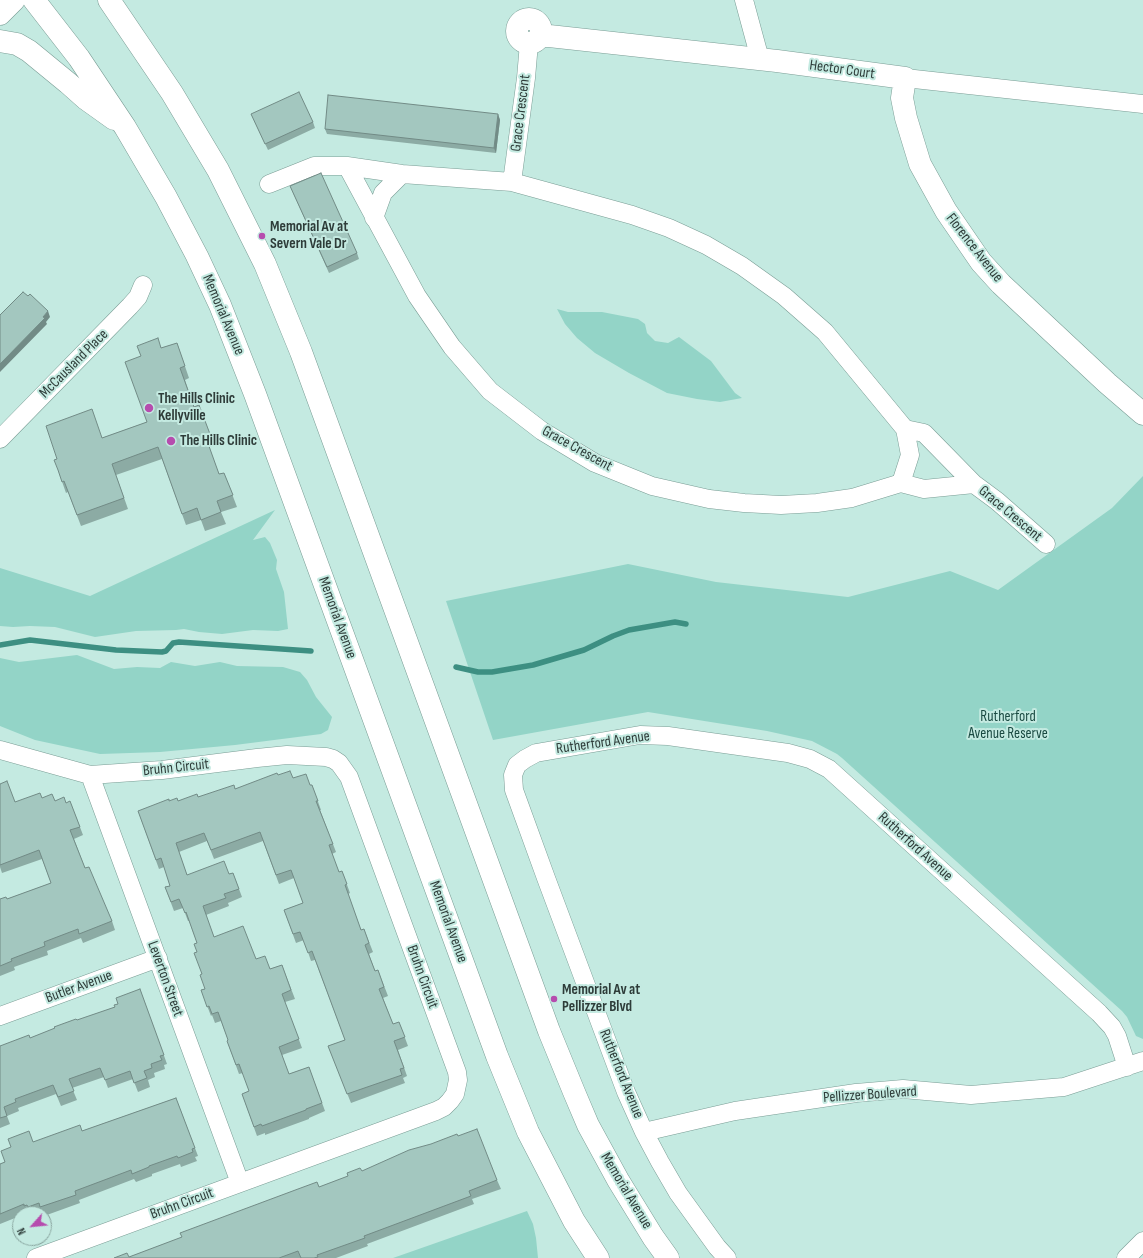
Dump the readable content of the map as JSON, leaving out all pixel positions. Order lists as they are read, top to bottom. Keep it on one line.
{"streets":{"main road":["Hector Court","Florence Avenue","Memorial Avenue"],"street":["Grace Crescent","McCausland Place","Rutherford Avenue","Bruhn Circuit","Leverton Street","Butler Avenue","Pellizzer Boulevard"]},"crossings":[["Hector Court","Grace Crescent"],["Hector Court","Florence Avenue"],["Rutherford Avenue","Pellizzer Boulevard"],["Bruhn Circuit","Leverton Street"],["Leverton Street","Butler Avenue"]],"parks":["Rutherford Avenue Reserve"],"places":["Memorial Av at Severn Vale Dr","The Hills Clinic Kellyville","The Hills Clinic","Memorial Av at Pellizzer Blvd"],"north":"bottom left"}
